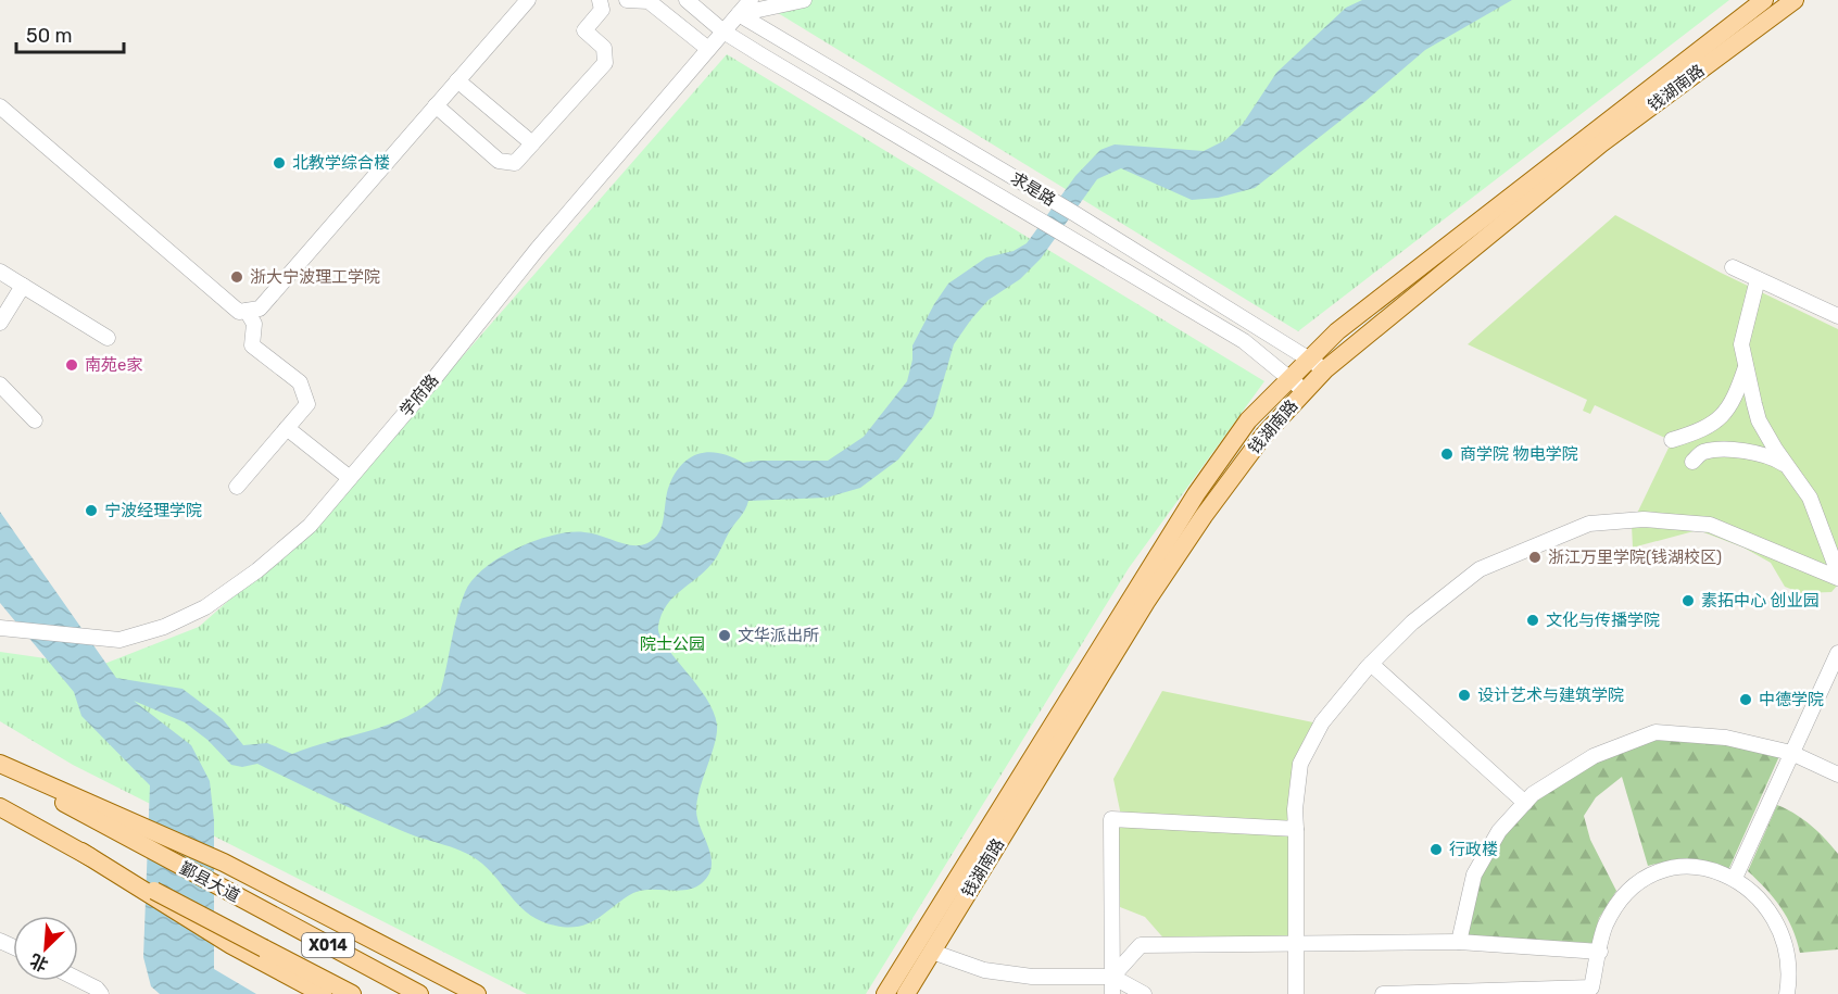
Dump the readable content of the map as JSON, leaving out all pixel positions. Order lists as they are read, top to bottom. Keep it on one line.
{"streets":{"main road":["钱湖南路","鄞县大道","X014"],"street":["求是路","学府路"]},"crossings":[["钱湖南路","求是路"],["求是路","学府路"]],"parks":["院士公园"],"places":["北教学综合楼","浙大宁波理工学院","南苑e家","商学院 物电学院","宁波经理学院","浙江万里学院(钱湖校区)","素拓中心 创业园","文化与传播学院","文华派出所","设计艺术与建筑学院","中德学院","行政楼"],"scale_bar":"50 m","north":"bottom left"}
